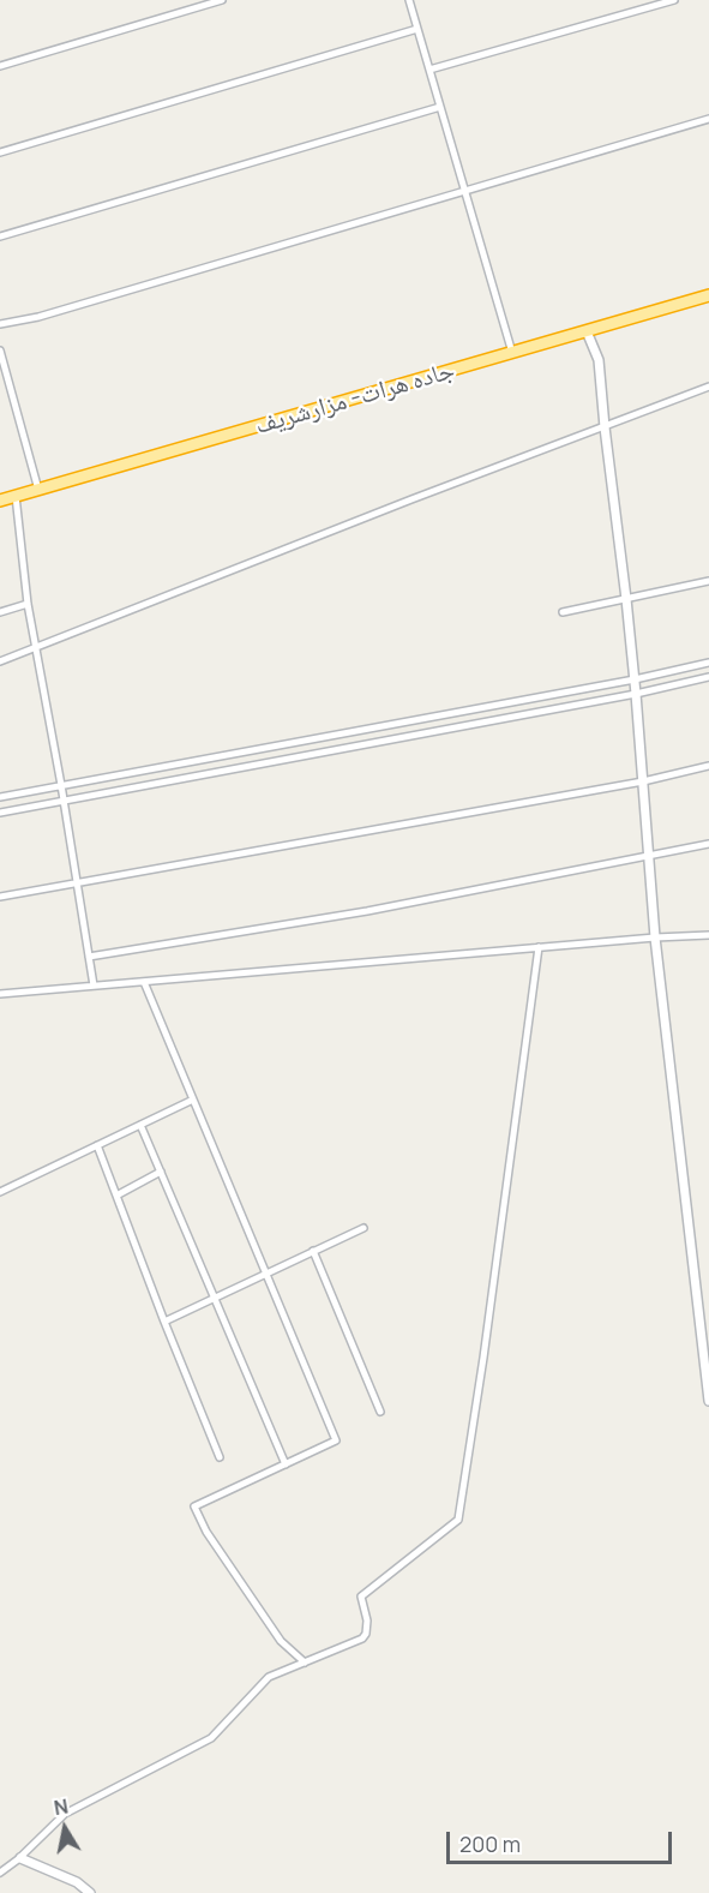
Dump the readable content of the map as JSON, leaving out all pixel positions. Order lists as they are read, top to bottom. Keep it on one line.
{"streets":{"highway":["جاده هرات- مزارشریف"]},"scale_bar":"200 m","north":"top"}
